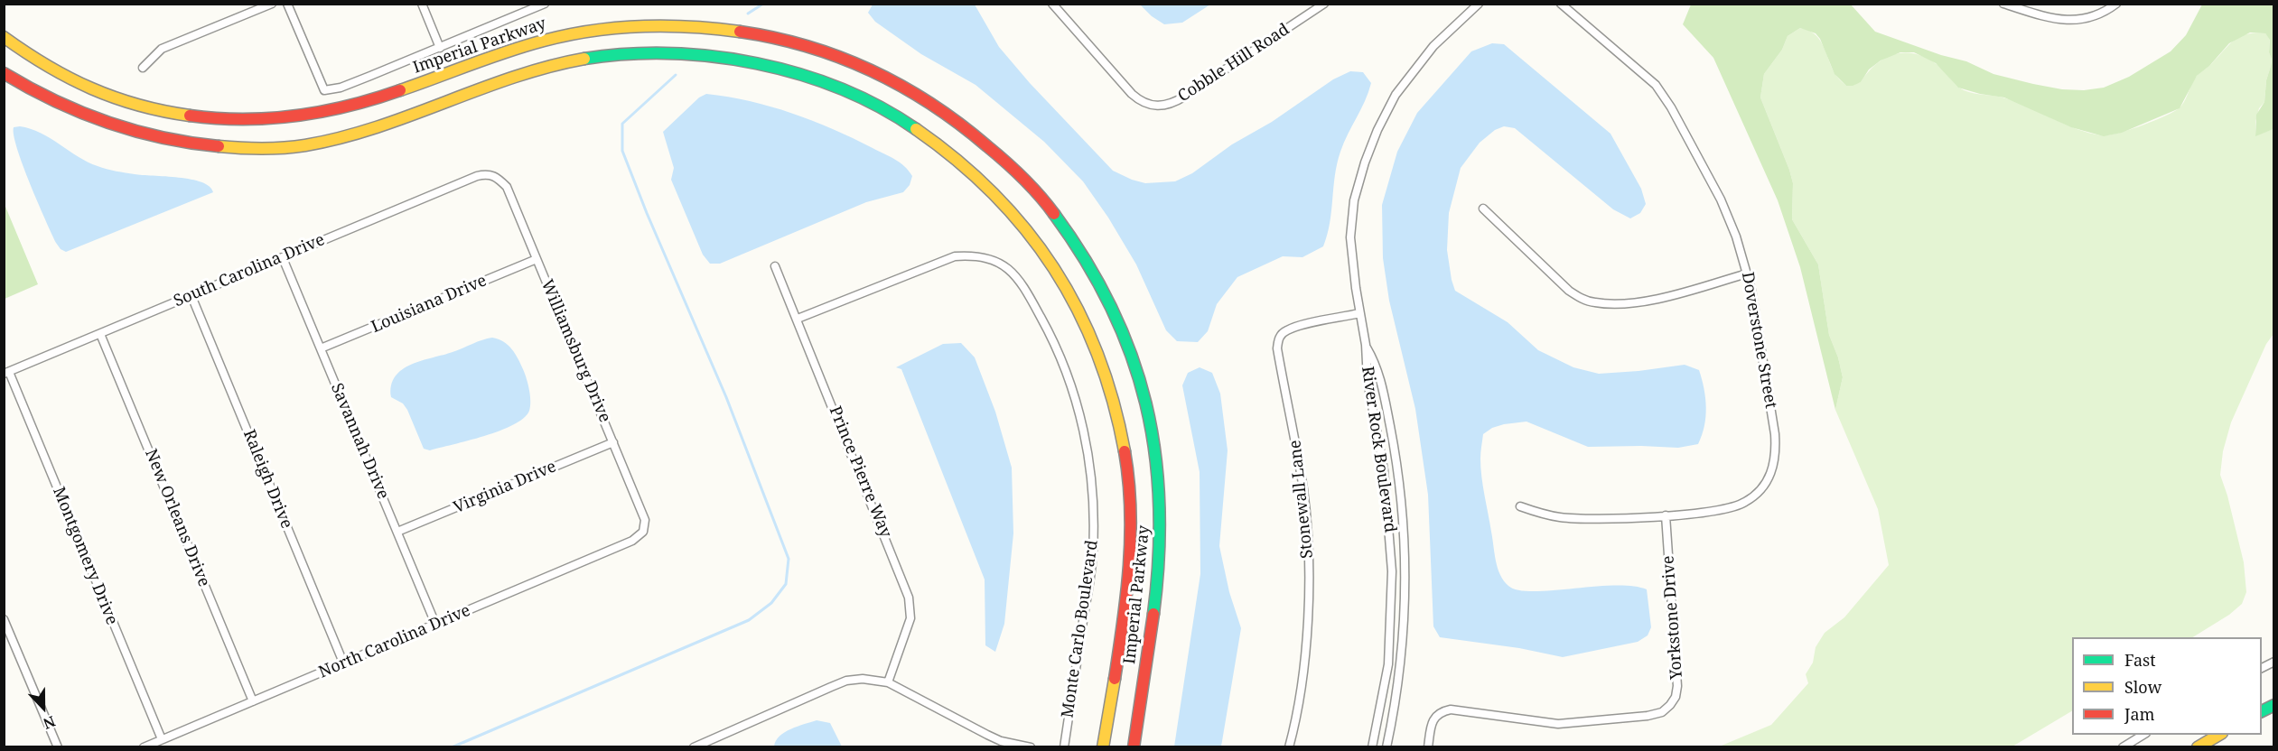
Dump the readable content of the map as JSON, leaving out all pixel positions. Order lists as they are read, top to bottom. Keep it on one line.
{"streets":{"main road":["Imperial Parkway"],"street":["Cobble Hill Road","South Carolina Drive","Louisiana Drive","Doverstone Street","Williamsburg Drive","Savannah Drive","River Rock Boulevard","Prince Pierre Way","Raleigh Drive","Virginia Drive","Stonewall Lane","New Orleans Drive","Montgomery Drive","Yorkstone Drive","Monte Carlo Boulevard","North Carolina Drive"]},"crossings":[["South Carolina Drive","Williamsburg Drive"],["South Carolina Drive","Savannah Drive"],["South Carolina Drive","Raleigh Drive"],["South Carolina Drive","New Orleans Drive"],["South Carolina Drive","Montgomery Drive"],["Louisiana Drive","Williamsburg Drive"],["Louisiana Drive","Savannah Drive"],["Doverstone Street","Yorkstone Drive"],["Williamsburg Drive","Virginia Drive"],["Williamsburg Drive","North Carolina Drive"],["Savannah Drive","Virginia Drive"],["Savannah Drive","North Carolina Drive"],["River Rock Boulevard","Stonewall Lane"],["Prince Pierre Way","Monte Carlo Boulevard"],["Raleigh Drive","North Carolina Drive"],["New Orleans Drive","North Carolina Drive"],["Montgomery Drive","North Carolina Drive"]],"legend":["Fast","Slow","Jam"],"north":"bottom"}
